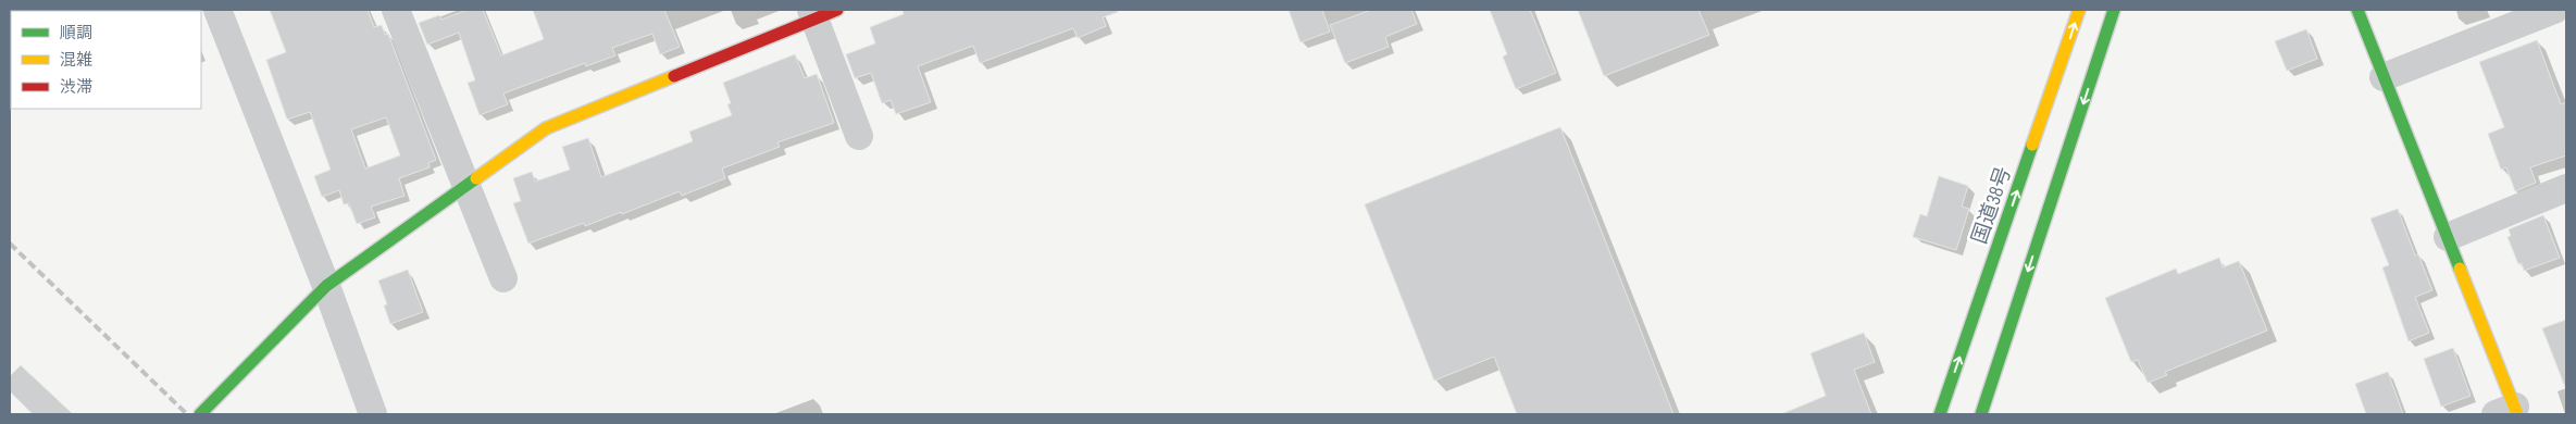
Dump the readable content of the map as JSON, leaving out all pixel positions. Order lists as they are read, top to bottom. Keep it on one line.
{"streets":{"main road":["国道38号"]},"legend":["順調","混雑","渋滞"]}
